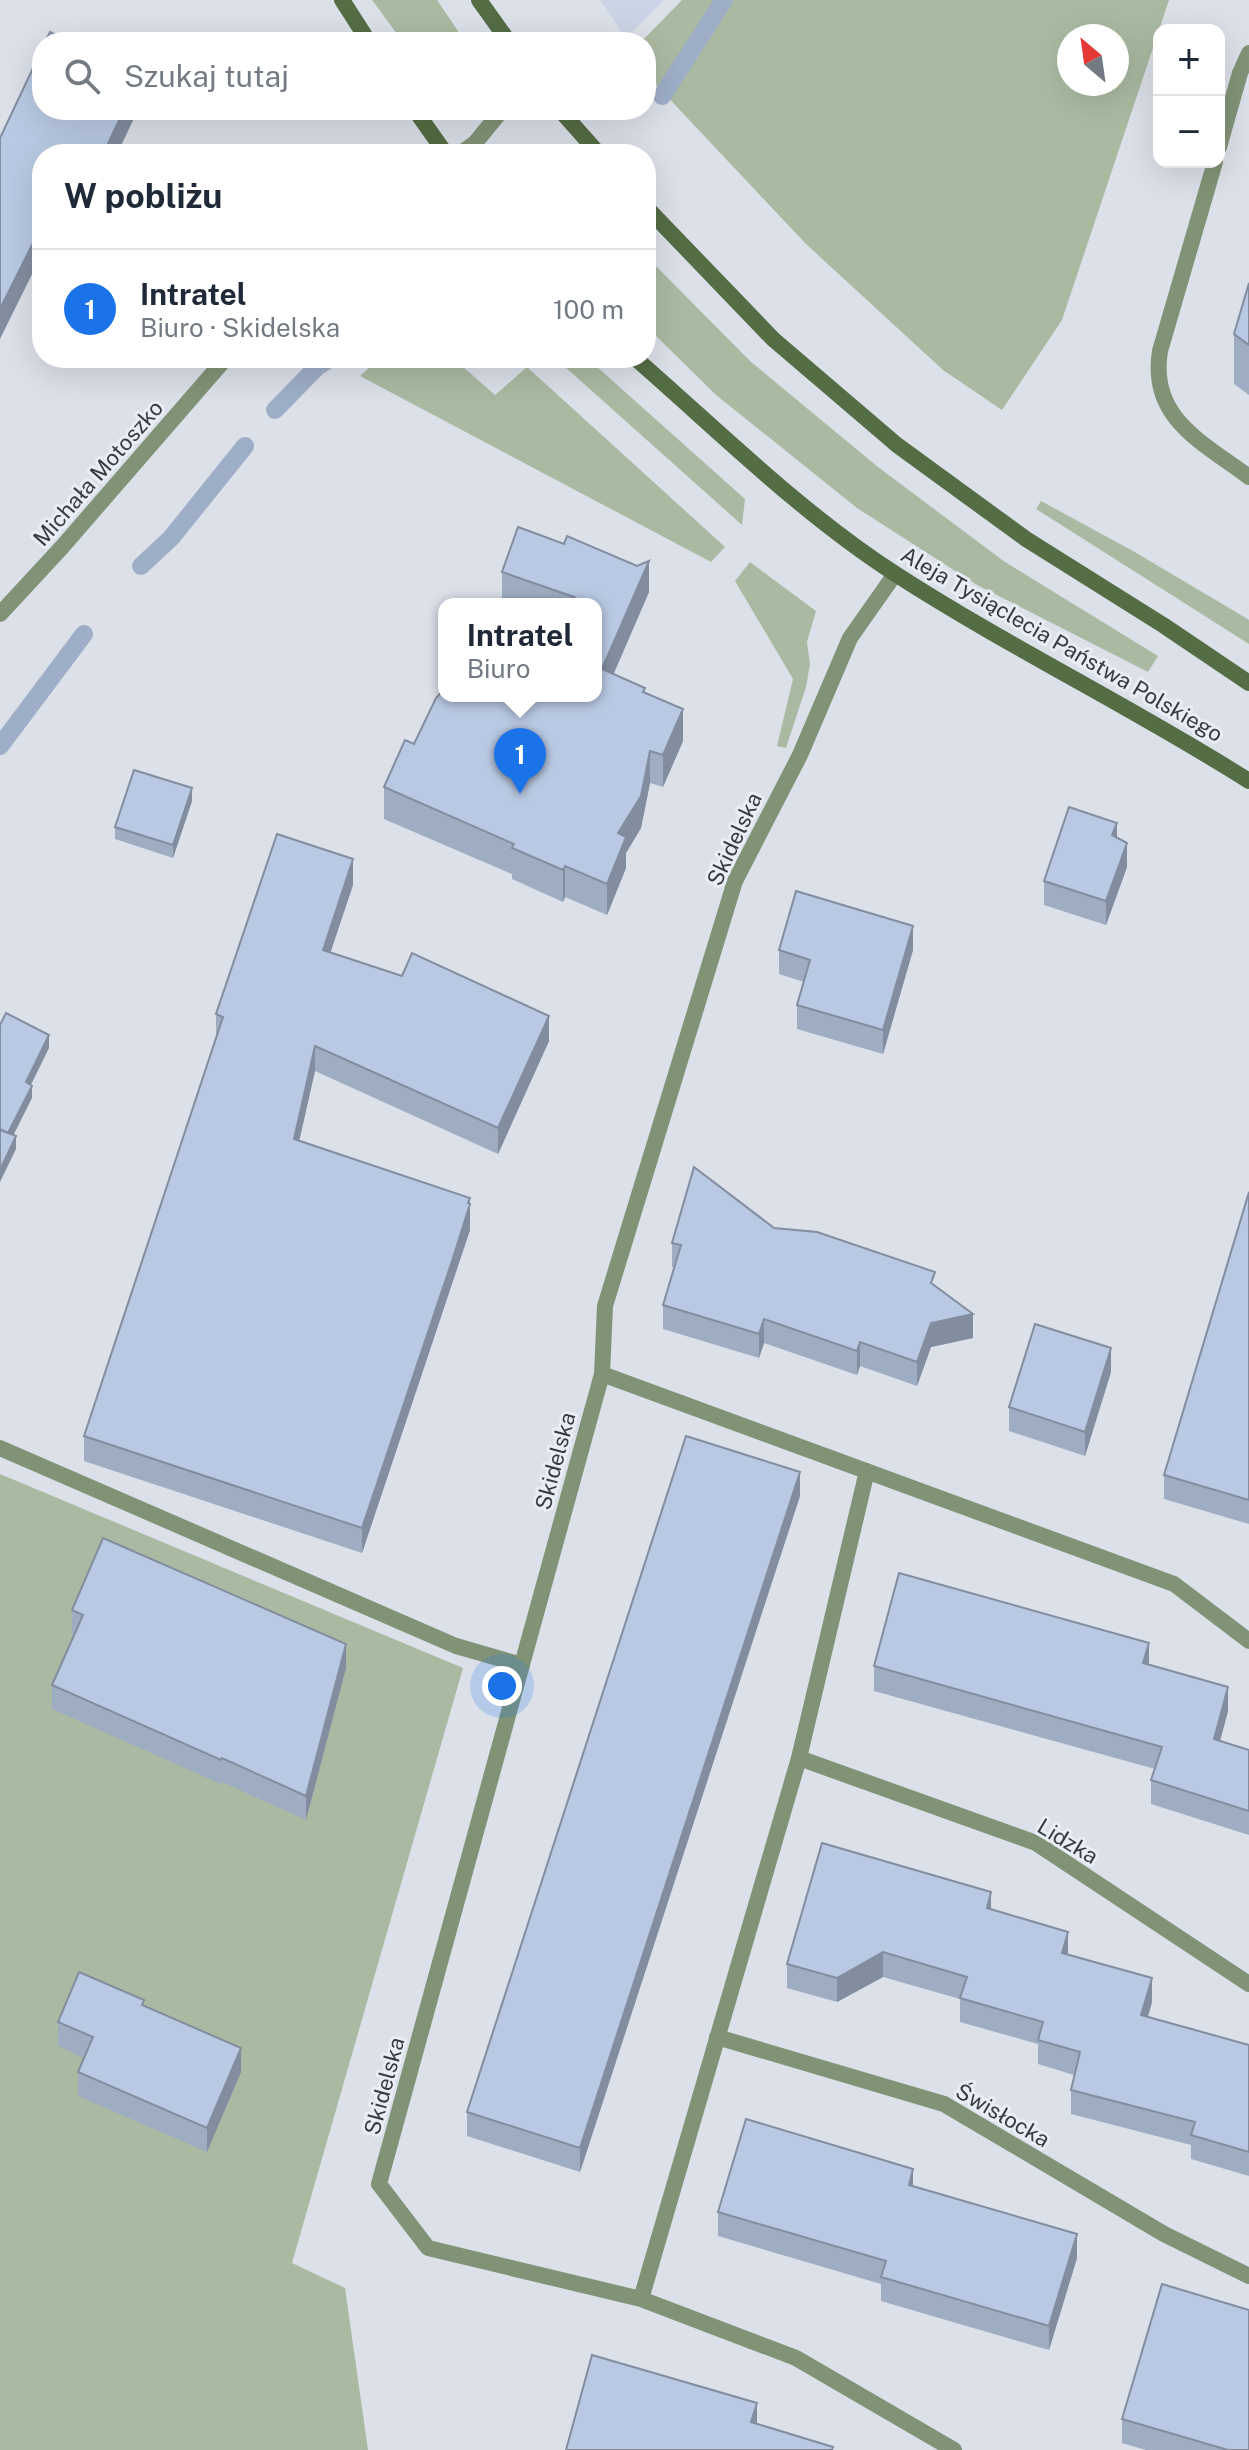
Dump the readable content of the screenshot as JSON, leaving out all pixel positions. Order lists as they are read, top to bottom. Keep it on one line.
{"streets":{"main road":["Aleja Tysiąclecia Państwa Polskiego"],"street":["Michała Motoszko","Skidelska","Lidzka","Świsłocka"]},"crossings":[["Aleja Tysiąclecia Państwa Polskiego","Skidelska"]],"north":"top left","page":{"map_buttons":["+","−"],"search":"Szukaj tutaj","heading":"W pobliżu","list":[{"mark":"1","name":"Intratel","note":"Biuro · Skidelska","value":"100 m"}],"popup":["Intratel","Biuro"],"pins":"1"}}
